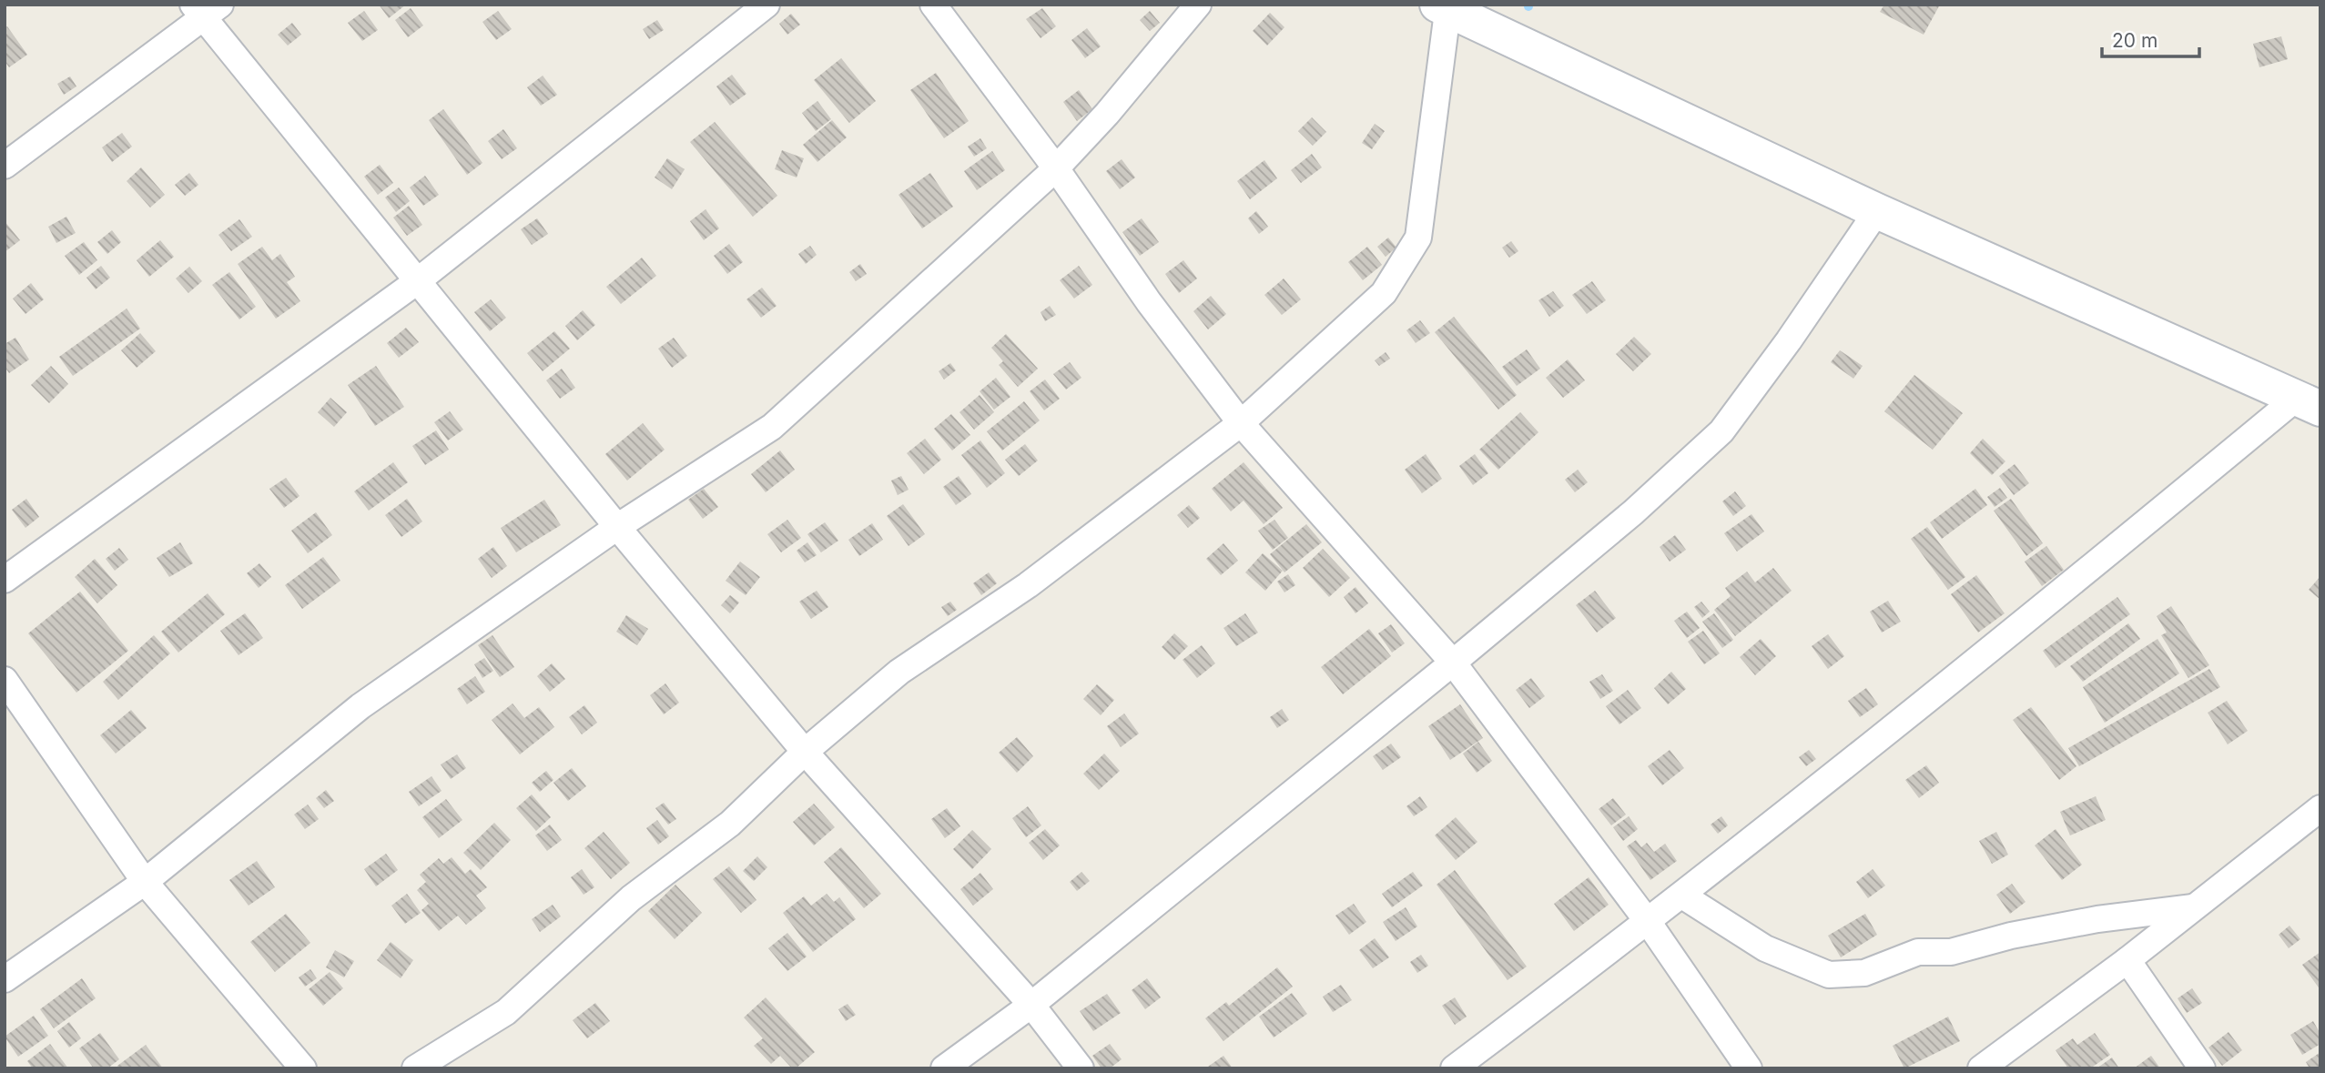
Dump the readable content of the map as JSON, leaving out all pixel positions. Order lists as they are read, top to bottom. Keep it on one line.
{"scale_bar":"20 m"}
